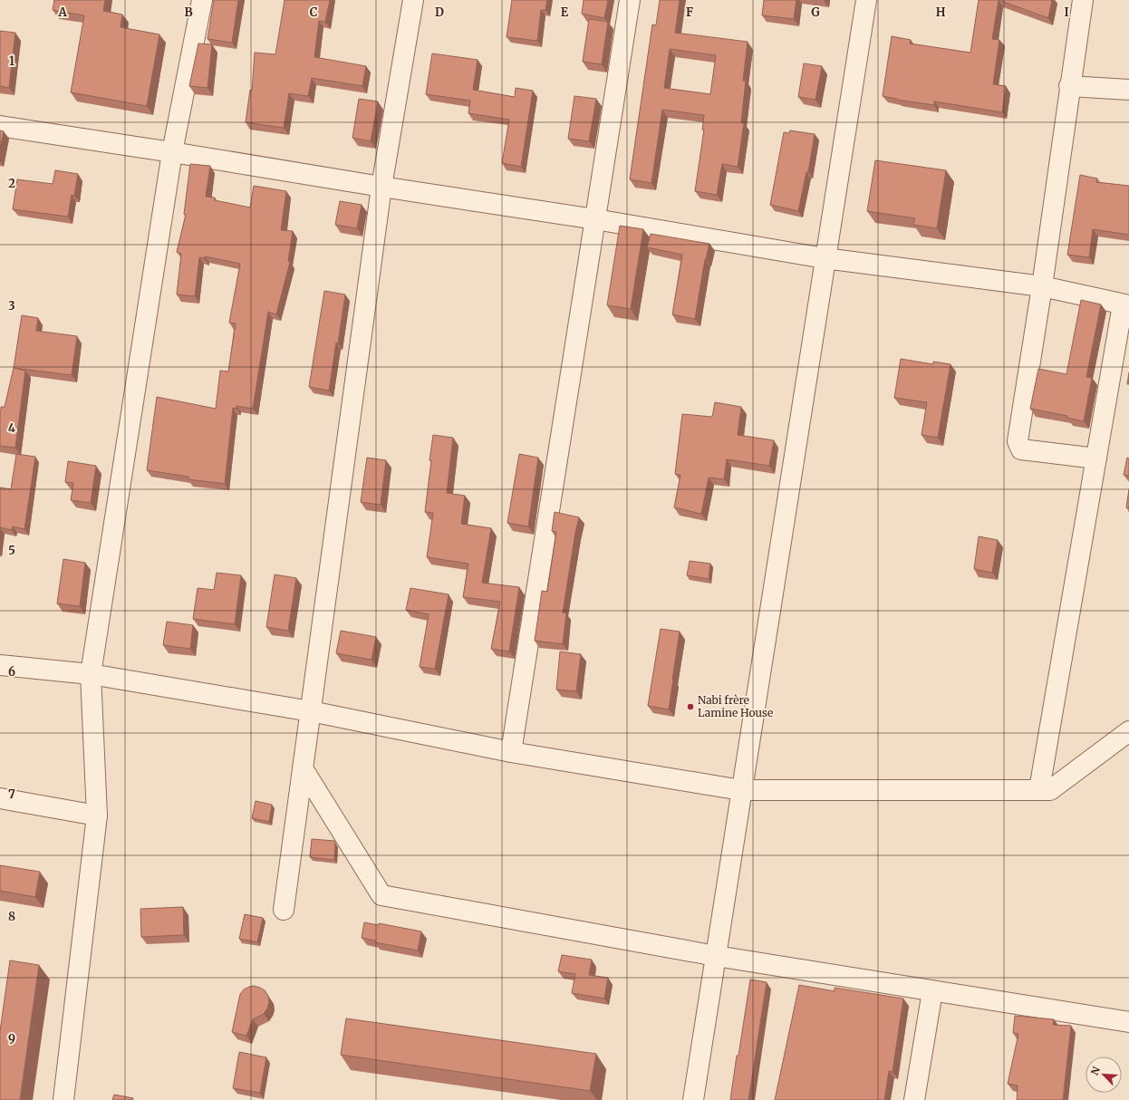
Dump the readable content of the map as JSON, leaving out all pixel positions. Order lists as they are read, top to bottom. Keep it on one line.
{"places":["Nabi frère Lamine House"],"north":"top left","grid":{"columns":["A","B","C","D","E","F","G","H","I"],"rows":["1","2","3","4","5","6","7","8","9"]}}
